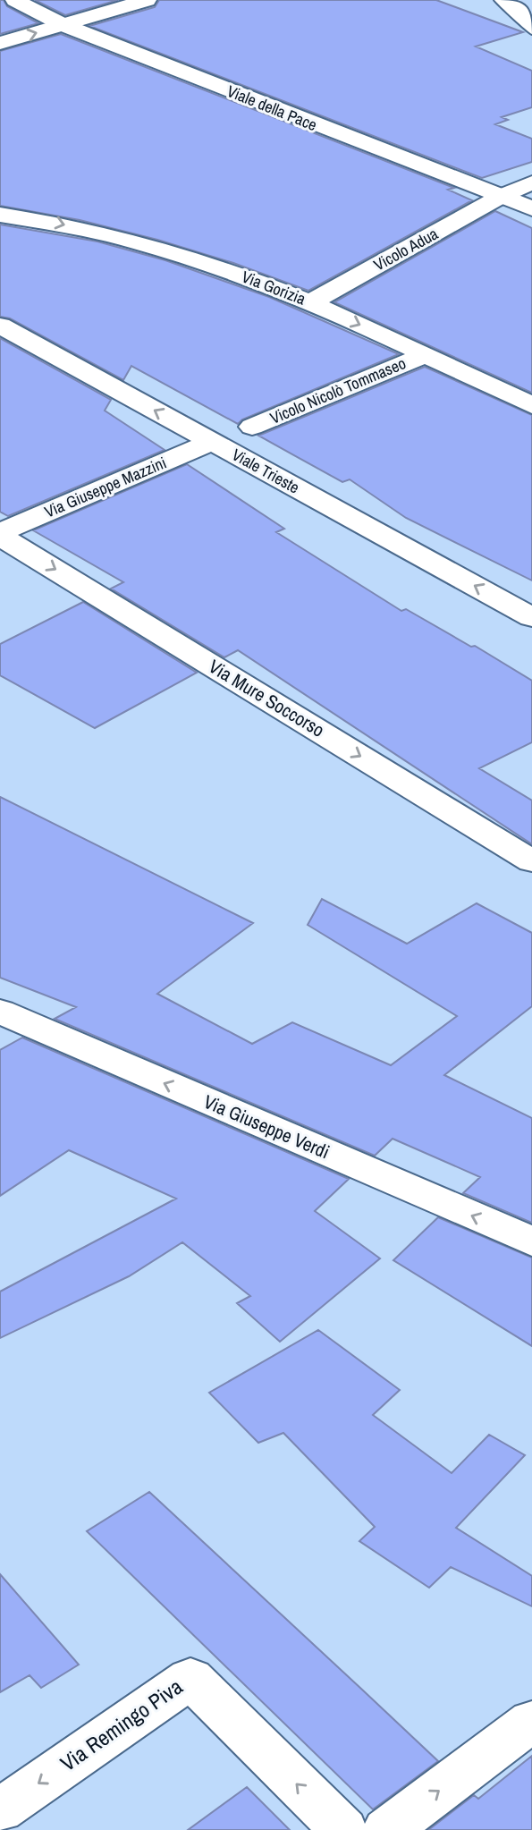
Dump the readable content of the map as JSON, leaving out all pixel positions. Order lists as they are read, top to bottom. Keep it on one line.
{"streets":{"street":["Viale della Pace","Vicolo Adua","Via Gorizia","Vicolo Nicolò Tommaseo","Viale Trieste","Via Giuseppe Mazzini","Via Mure Soccorso","Via Giuseppe Verdi","Via Remingo Piva"]},"crossings":[["Viale della Pace","Vicolo Adua"],["Vicolo Adua","Via Gorizia"],["Via Gorizia","Vicolo Nicolò Tommaseo"],["Viale Trieste","Via Giuseppe Mazzini"],["Via Giuseppe Mazzini","Via Mure Soccorso"]],"one_way":["Via Gorizia","Viale Trieste","Via Mure Soccorso","Via Giuseppe Verdi"]}
